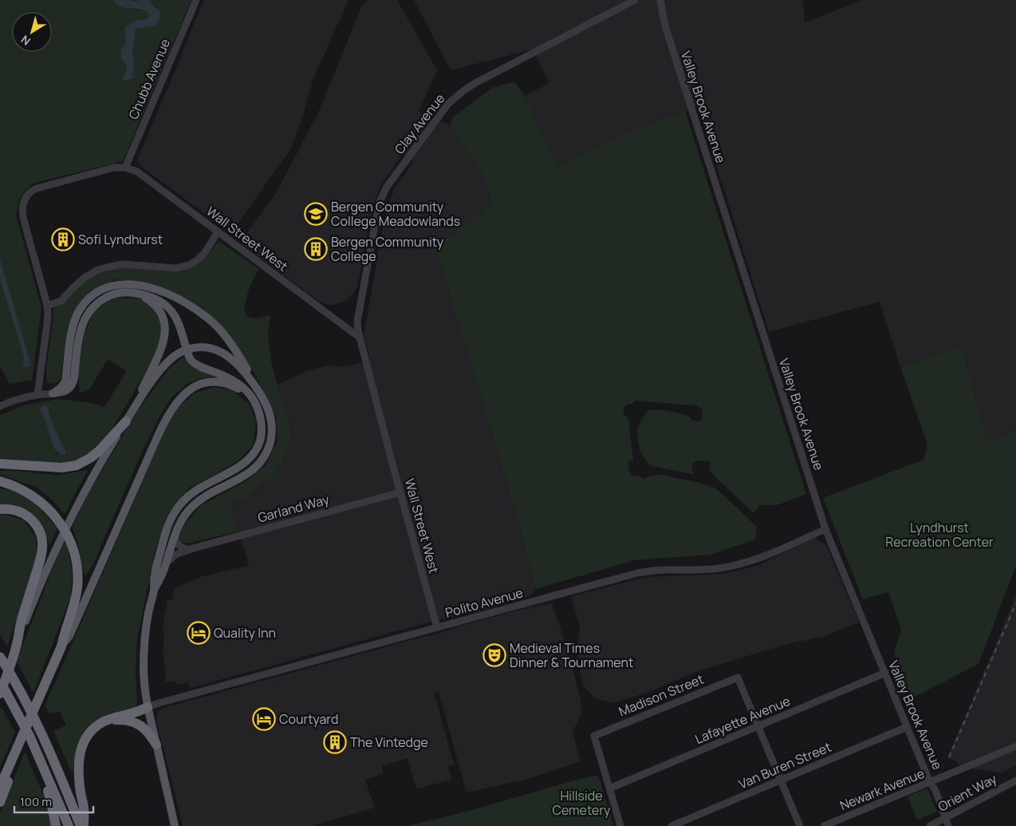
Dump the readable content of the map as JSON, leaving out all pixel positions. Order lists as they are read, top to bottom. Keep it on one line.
{"streets":{"street":["Chubb Avenue","Valley Brook Avenue","Clay Avenue","Wall Street West","Garland Way","Polito Avenue","Madison Street","Lafayette Avenue","Van Buren Street","Newark Avenue","Orient Way"]},"crossings":[["Chubb Avenue","Wall Street West"],["Valley Brook Avenue","Polito Avenue"],["Valley Brook Avenue","Lafayette Avenue"],["Valley Brook Avenue","Van Buren Street"],["Valley Brook Avenue","Newark Avenue"],["Valley Brook Avenue","Orient Way"],["Clay Avenue","Wall Street West"],["Wall Street West","Garland Way"],["Wall Street West","Polito Avenue"],["Madison Street","Lafayette Avenue"]],"parks":["Lyndhurst Recreation Center","Hillside Cemetery"],"places":{"school or university":["Bergen Community College Meadowlands"],"building":["Sofi Lyndhurst","Bergen Community College","The Vintedge"],"hotel":["Quality Inn","Courtyard"],"theatre":["Medieval Times Dinner & Tournament"]},"scale_bar":"100 m","north":"bottom left"}
